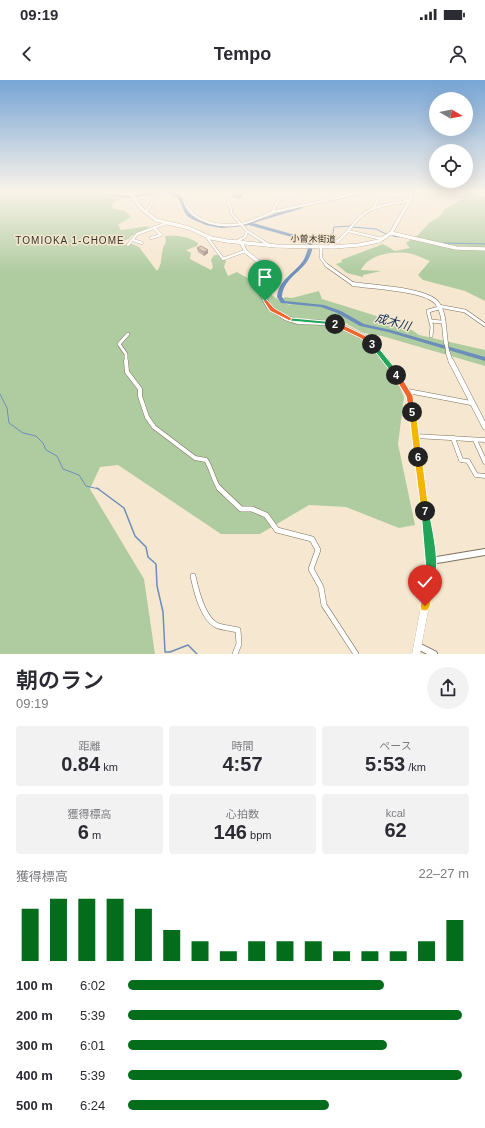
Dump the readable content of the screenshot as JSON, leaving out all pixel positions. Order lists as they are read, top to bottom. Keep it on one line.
{"streets":{"main road":["小曽木街道"]},"districts":["TOMIOKA 1-CHOME"],"water":["成木川"],"north":"right","page":{"status":"09:19","header":"Tempo","pins":["2","3","4","5","6","7"],"heading":["朝のラン","09:19"],"stats":[["距離","0.84 km"],["時間","4:57"],["ペース","5:53 /km"],["獲得標高","6 m"],["心拍数","146 bpm"],["kcal","62"]],"chart":["獲得標高","22–27 m"],"list":[{"name":"100 m","note":"6:02"},{"name":"200 m","note":"5:39"},{"name":"300 m","note":"6:01"},{"name":"400 m","note":"5:39"},{"name":"500 m","note":"6:24"}]}}
